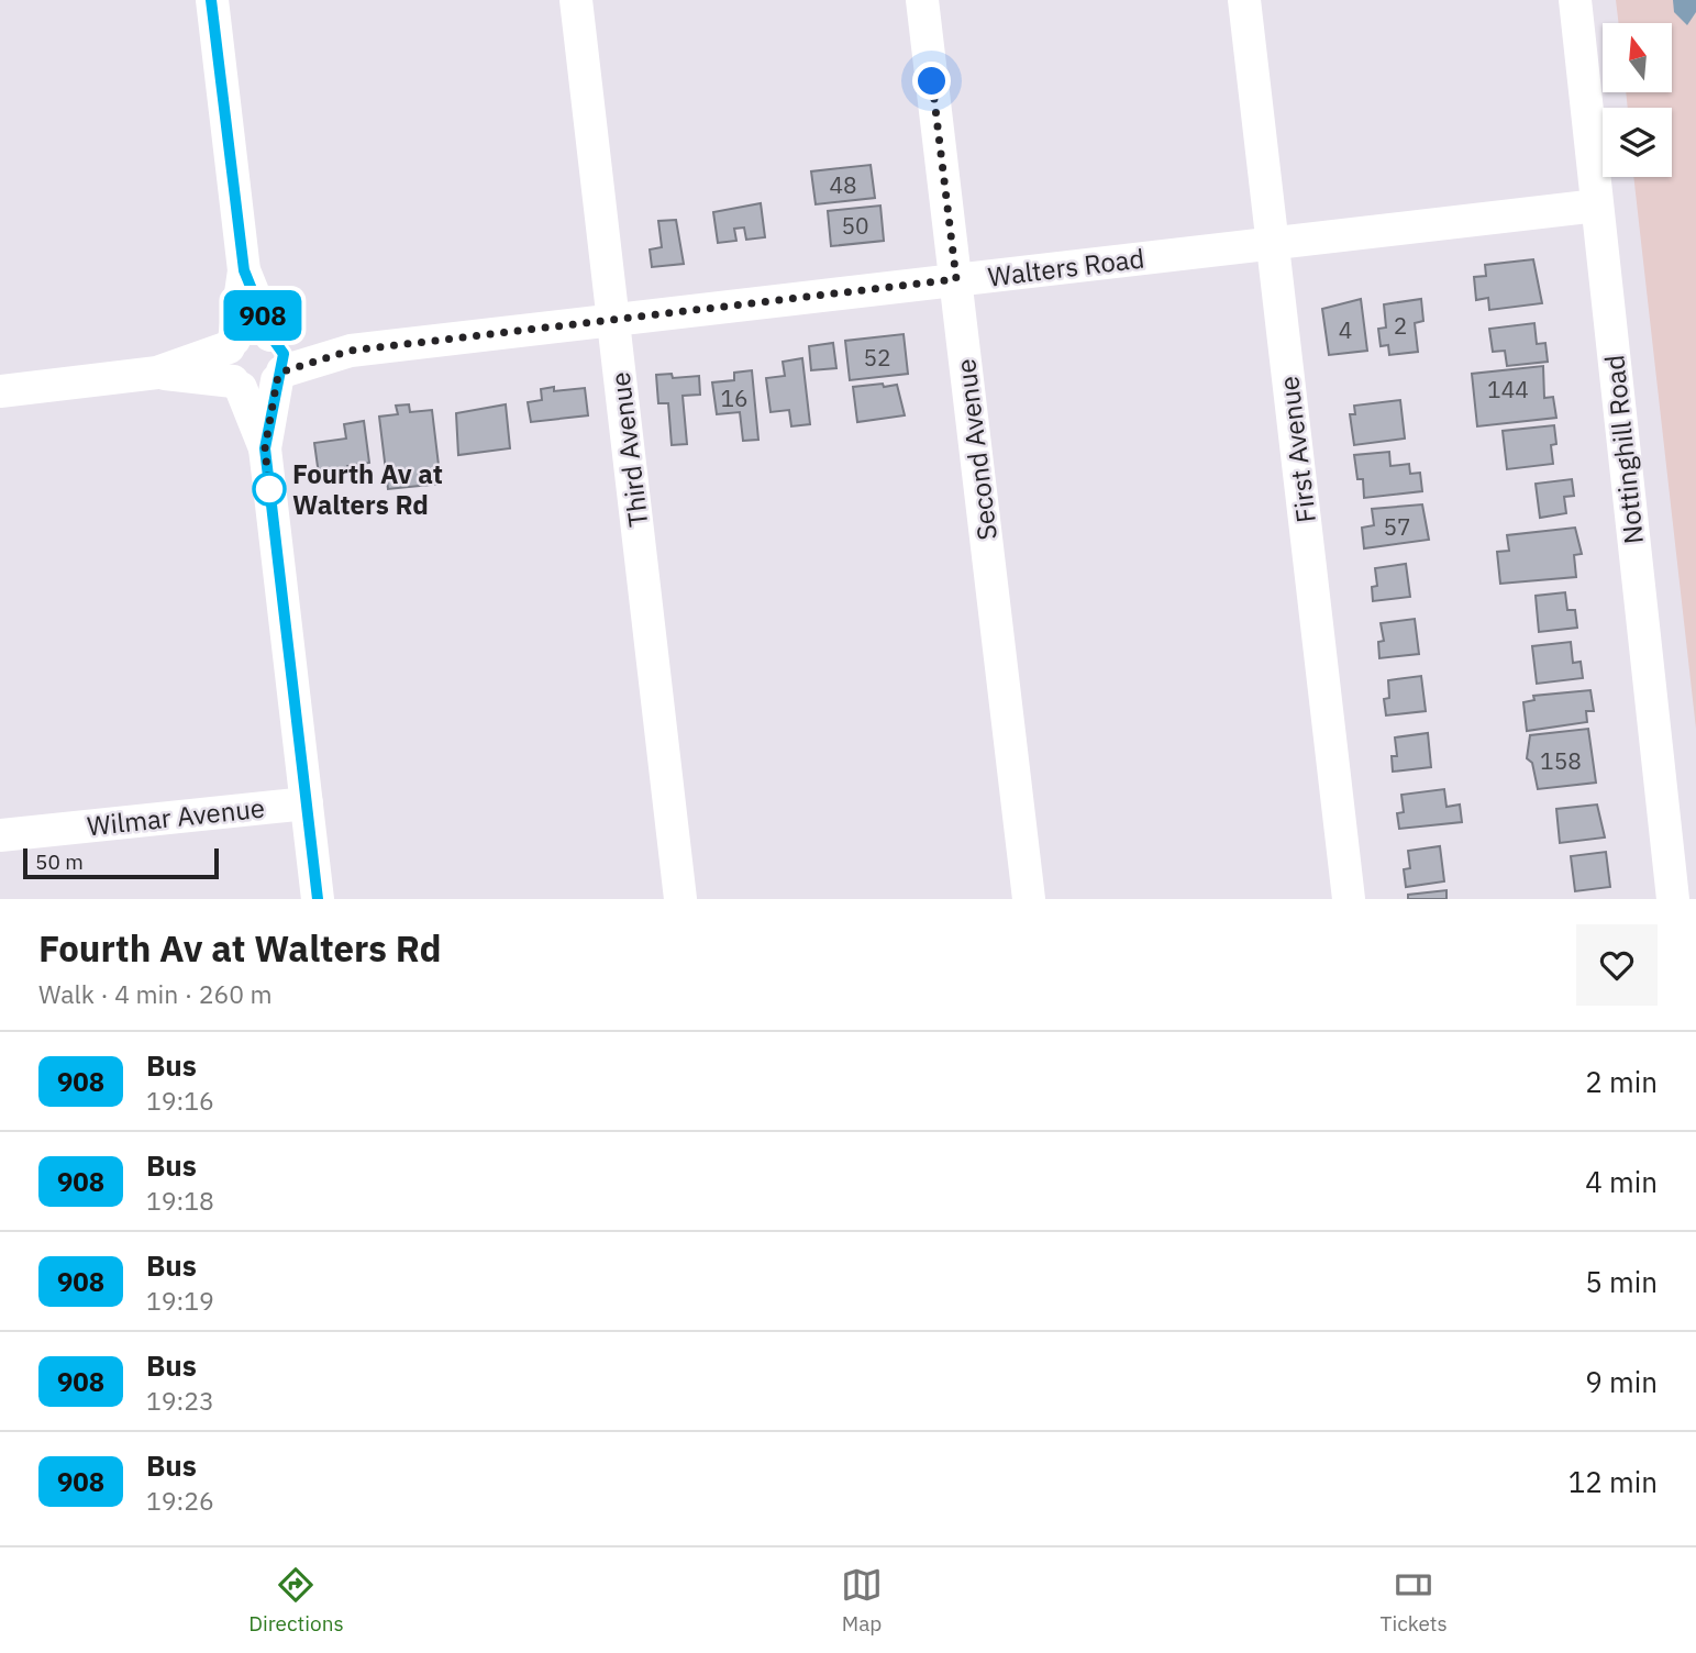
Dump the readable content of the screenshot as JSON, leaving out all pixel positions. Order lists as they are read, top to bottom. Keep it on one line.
{"streets":{"street":["Walters Road","Third Avenue","Second Avenue","First Avenue","Nottinghill Road","Wilmar Avenue"]},"crossings":[["Walters Road","Third Avenue"],["Walters Road","Second Avenue"],["Walters Road","First Avenue"],["Walters Road","Nottinghill Road"]],"places":["Fourth Av at Walters Rd"],"lines":["bus line 908"],"house_numbers":["48","50","2","4","52","144","16","57","158"],"scale_bar":"50 m","north":"top","page":{"on_map":"908","scale":"50 m","heading":["Fourth Av at Walters Rd","Walk · 4 min · 260 m"],"list":[{"mark":"908","name":"Bus","note":"19:16","value":"2 min"},{"mark":"908","name":"Bus","note":"19:18","value":"4 min"},{"mark":"908","name":"Bus","note":"19:19","value":"5 min"},{"mark":"908","name":"Bus","note":"19:23","value":"9 min"},{"mark":"908","name":"Bus","note":"19:26","value":"12 min"}],"tabs":["Directions","Map","Tickets"]}}
